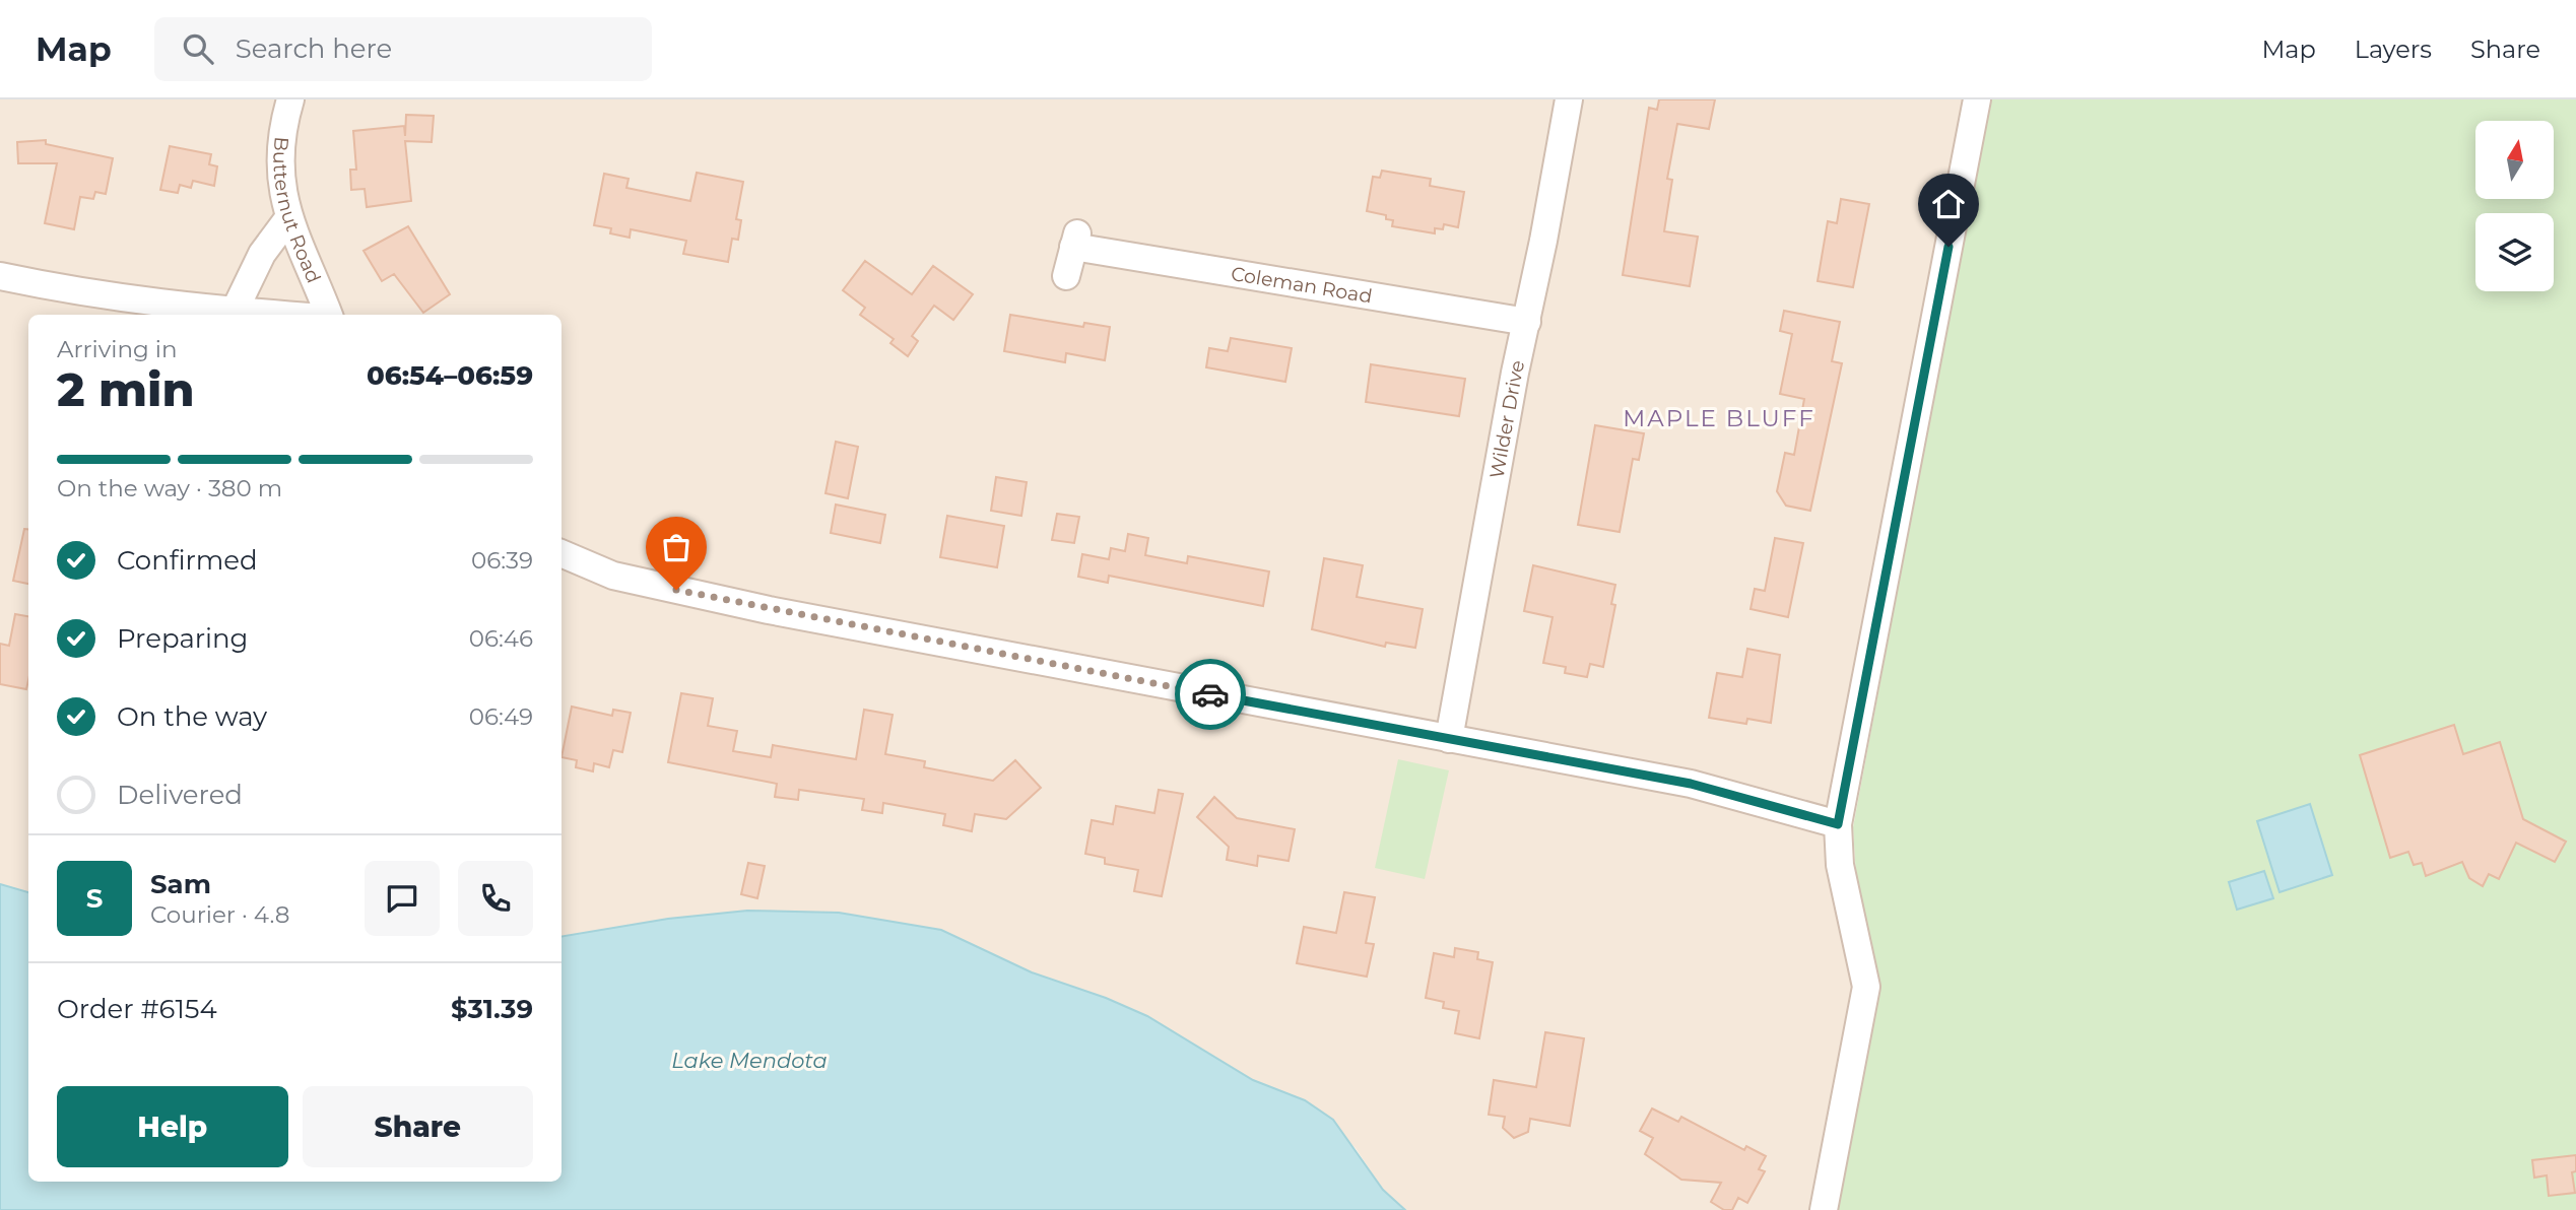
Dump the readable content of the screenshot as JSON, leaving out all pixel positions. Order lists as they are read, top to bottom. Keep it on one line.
{"streets":{"street":["Butternut Road","Coleman Road","Wilder Drive"]},"crossings":[["Coleman Road","Wilder Drive"]],"districts":["MAPLE BLUFF"],"water":["Lake Mendota"],"north":"top","page":{"header":"Map","search":"Search here","nav":["Map","Layers","Share"],"heading":["2 min","Arriving in","06:54–06:59"],"panel":["Sam","Courier · 4.8","Order #6154","$31.39"],"bar":"On the way · 380 m","list":[["Confirmed","06:39"],["Preparing","06:46"],["On the way","06:49"],"Delivered"],"round":"S","buttons":["Help","Share"]}}
